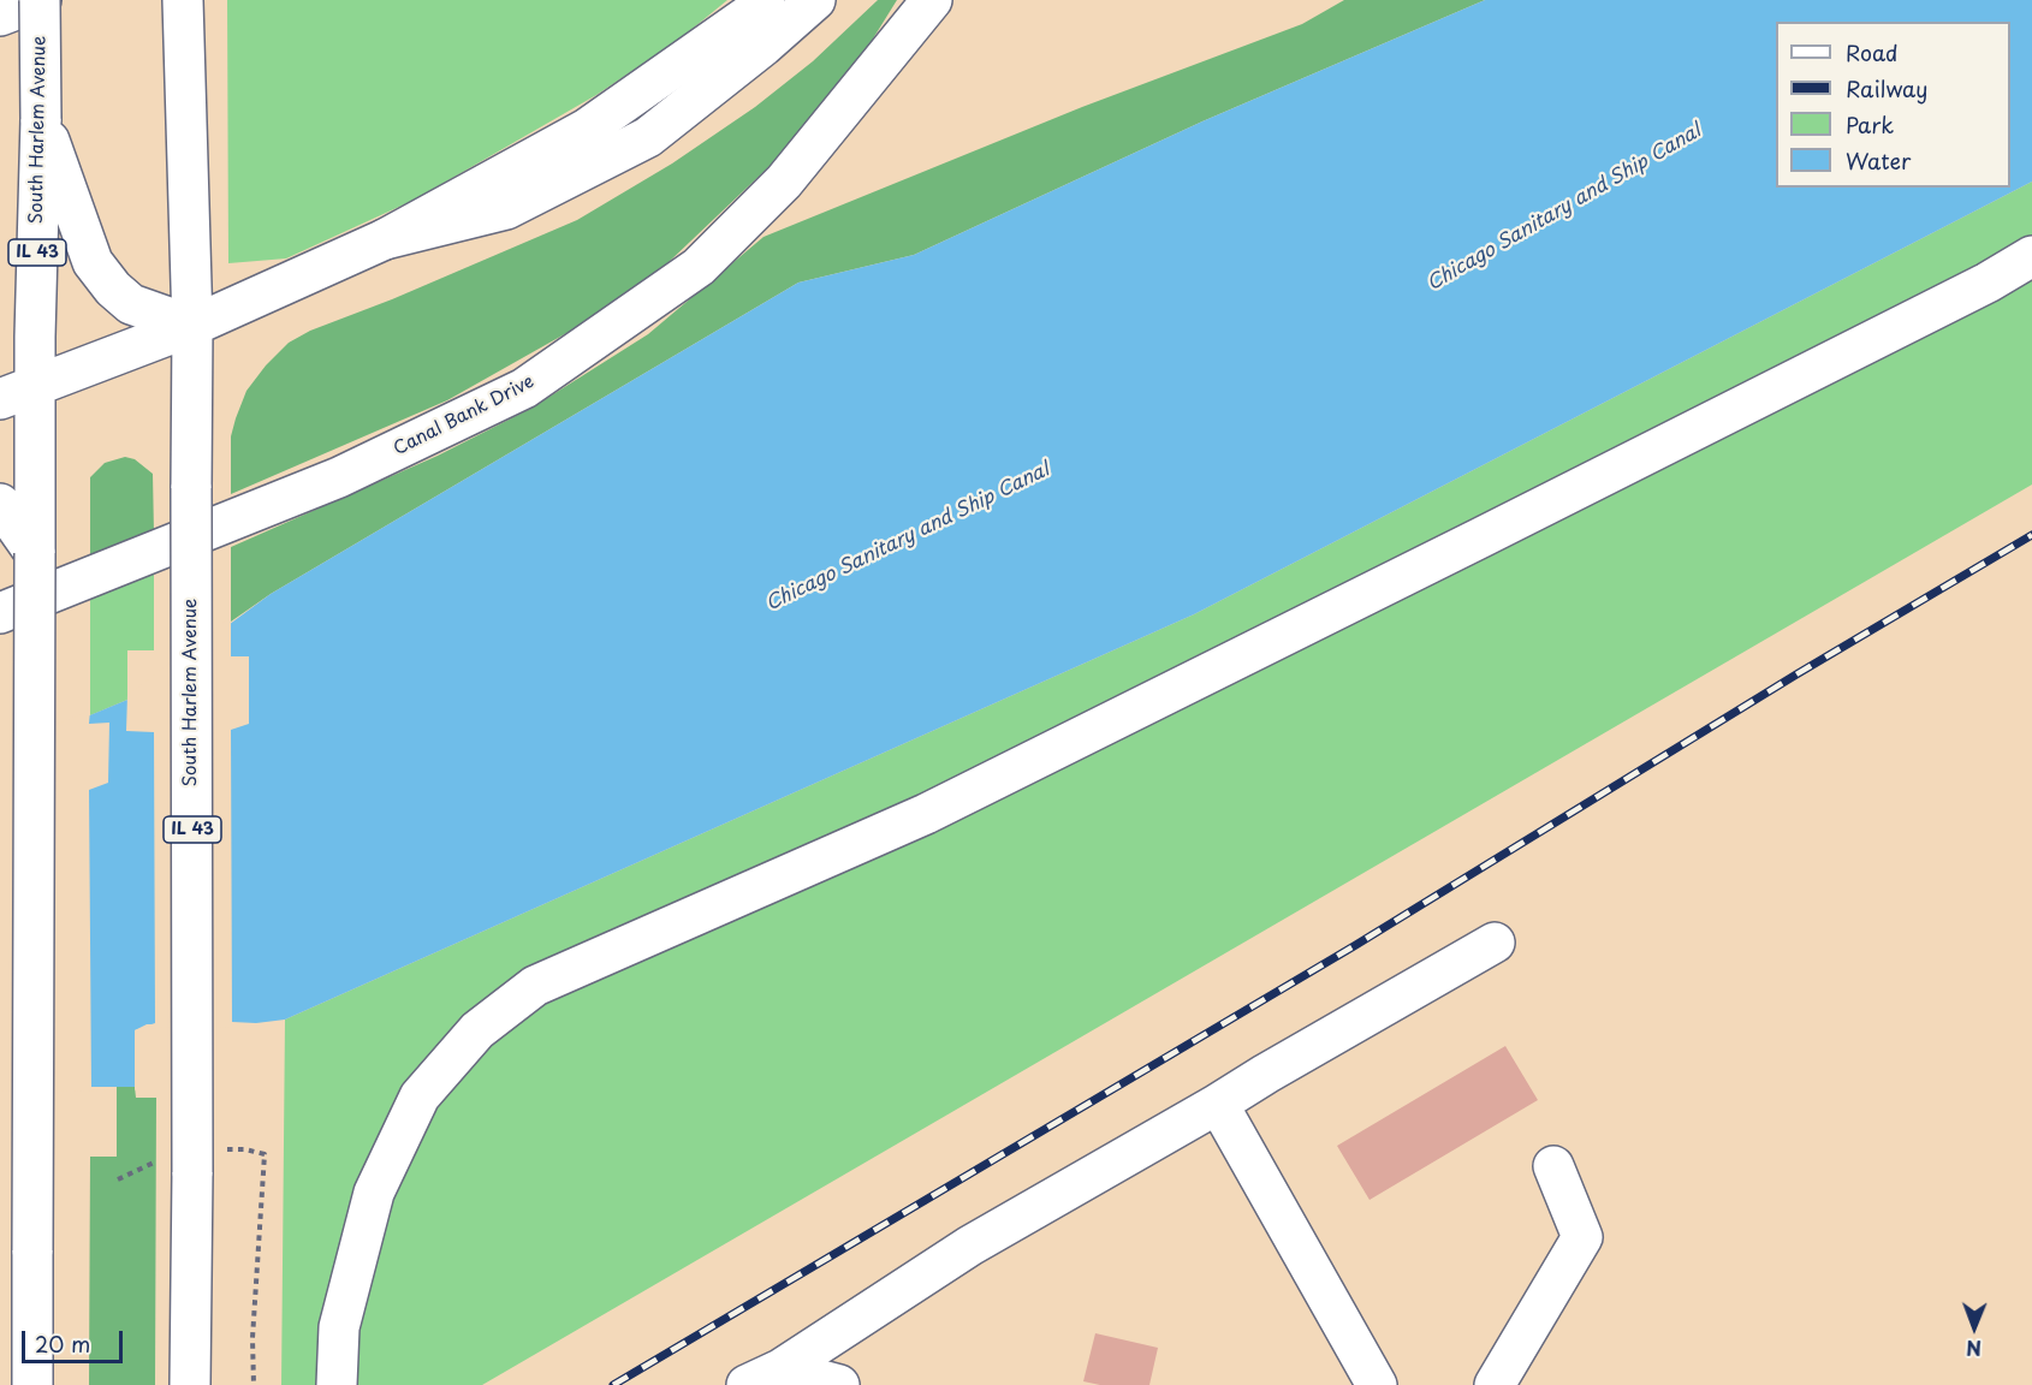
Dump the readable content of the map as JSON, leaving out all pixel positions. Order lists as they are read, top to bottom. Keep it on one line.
{"streets":{"main road":["South Harlem Avenue","IL 43","Canal Bank Drive"]},"water":["Chicago Sanitary and Ship Canal"],"legend":["Road","Railway","Park","Water"],"scale_bar":"20 m","north":"bottom"}
